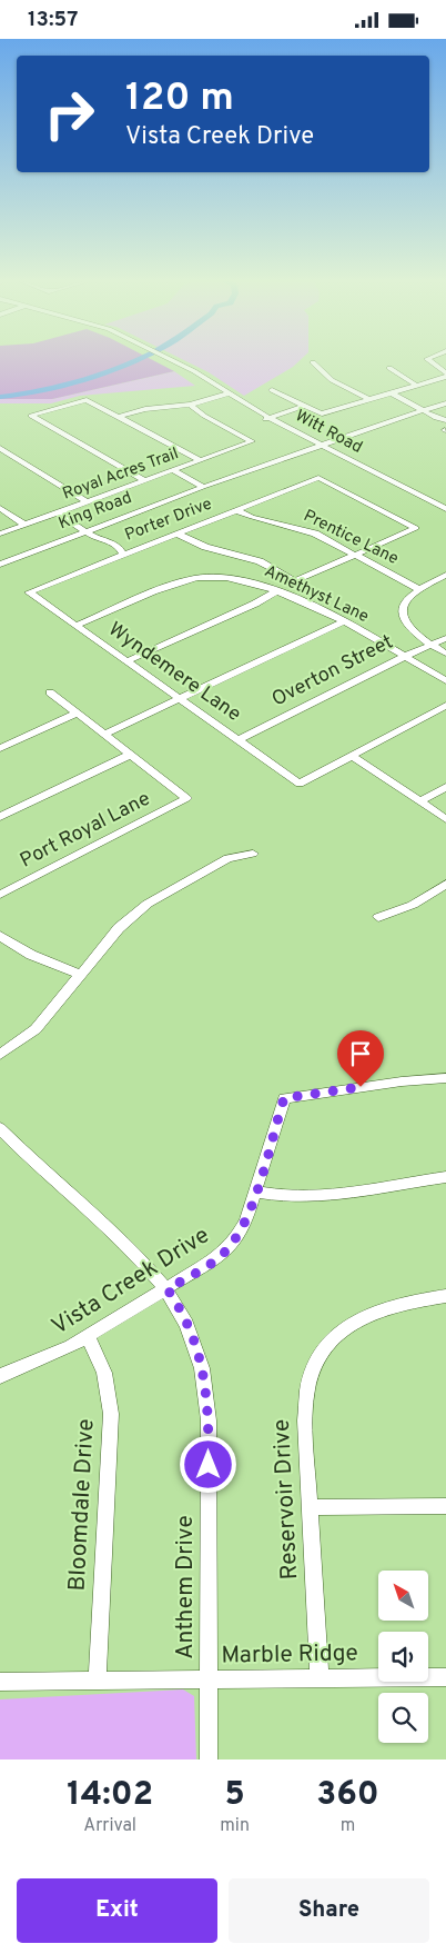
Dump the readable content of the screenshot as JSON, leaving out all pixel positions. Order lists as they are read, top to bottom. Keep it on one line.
{"streets":{"street":["Witt Road","Royal Acres Trail","King Road","Porter Drive","Prentice Lane","Amethyst Lane","Overton Street","Wyndemere Lane","Port Royal Lane","Vista Creek Drive","Reservoir Drive","Bloomdale Drive","Anthem Drive","Marble Ridge"]},"crossings":[["Witt Road","King Road"],["Porter Drive","Prentice Lane"],["Porter Drive","Wyndemere Lane"],["Amethyst Lane","Overton Street"],["Amethyst Lane","Wyndemere Lane"],["Overton Street","Wyndemere Lane"],["Vista Creek Drive","Bloomdale Drive"],["Vista Creek Drive","Anthem Drive"],["Reservoir Drive","Marble Ridge"],["Bloomdale Drive","Marble Ridge"],["Anthem Drive","Marble Ridge"]],"north":"top left","page":{"status":"13:57","turn":["120 m","Vista Creek Drive"],"eta":["14:02","Arrival","5","min","360","m"],"buttons":["Exit","Share"]}}
